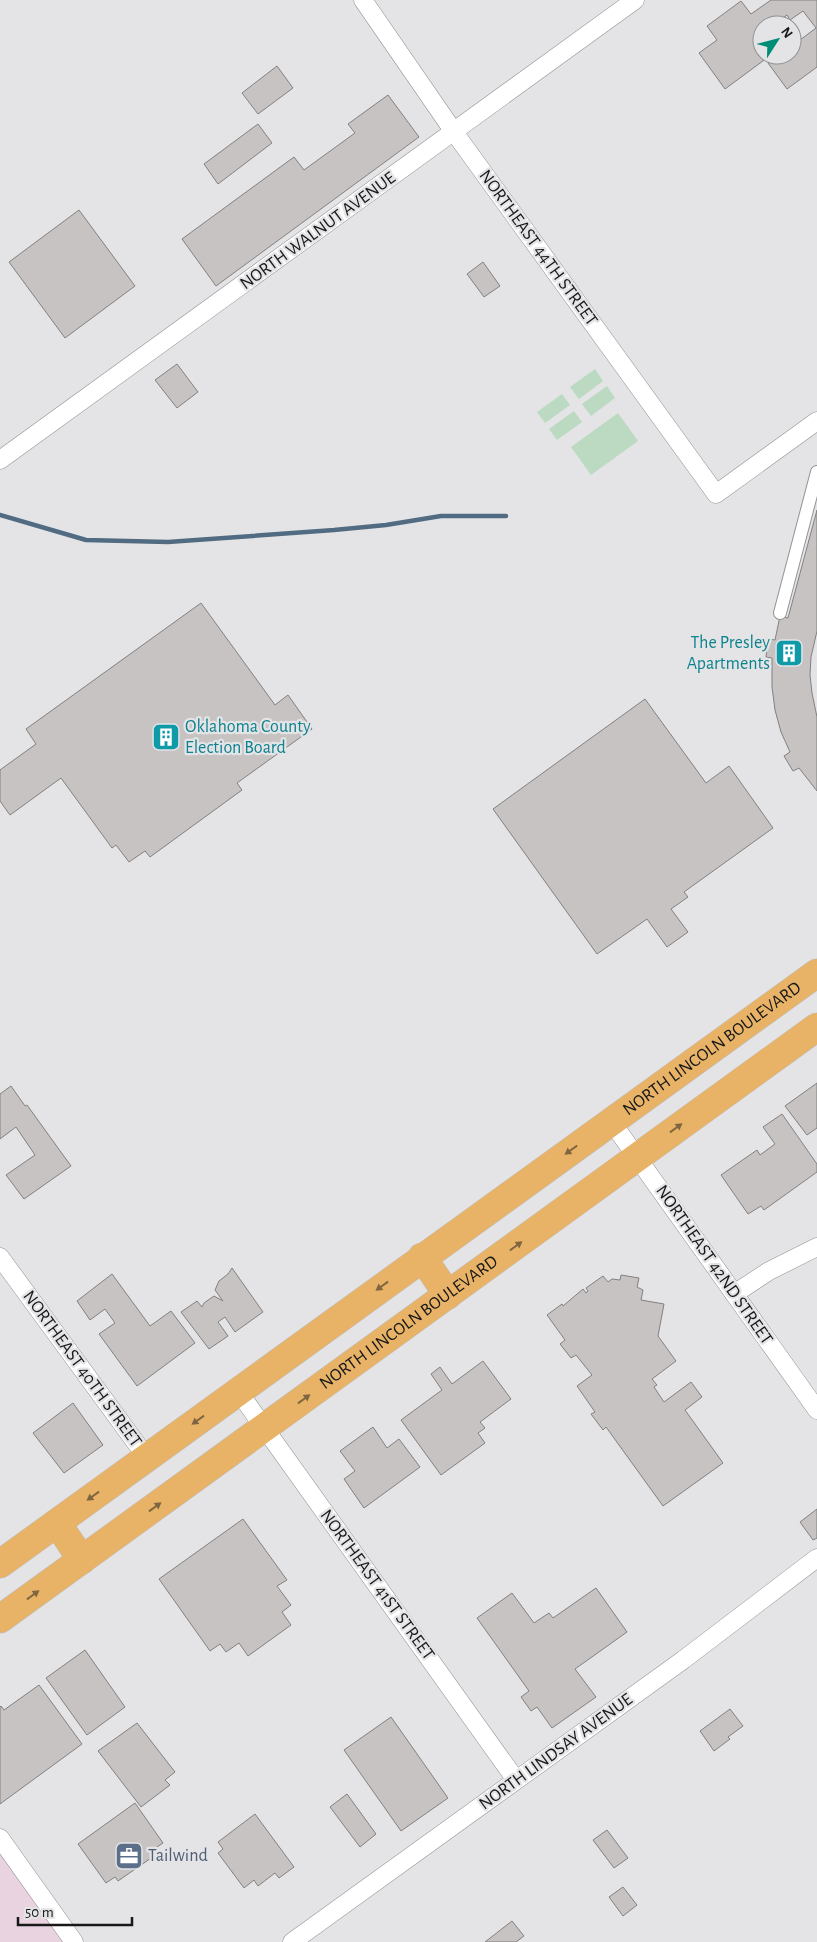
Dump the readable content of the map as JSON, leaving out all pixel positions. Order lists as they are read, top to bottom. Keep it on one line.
{"streets":{"main road":["NORTH LINCOLN BOULEVARD"],"street":["NORTH WALNUT AVENUE","NORTHEAST 44TH STREET","NORTHEAST 42ND STREET","NORTHEAST 40TH STREET","NORTHEAST 41ST STREET","NORTH LINDSAY AVENUE"]},"crossings":[["NORTH WALNUT AVENUE","NORTHEAST 44TH STREET"],["NORTH LINCOLN BOULEVARD","NORTHEAST 42ND STREET"],["NORTH LINCOLN BOULEVARD","NORTHEAST 40TH STREET"],["NORTH LINCOLN BOULEVARD","NORTHEAST 41ST STREET"],["NORTHEAST 41ST STREET","NORTH LINDSAY AVENUE"]],"places":{"building":["The Presley Apartments","Oklahoma County Election Board"],"office":["Tailwind"]},"scale_bar":"50 m","north":"top right"}
